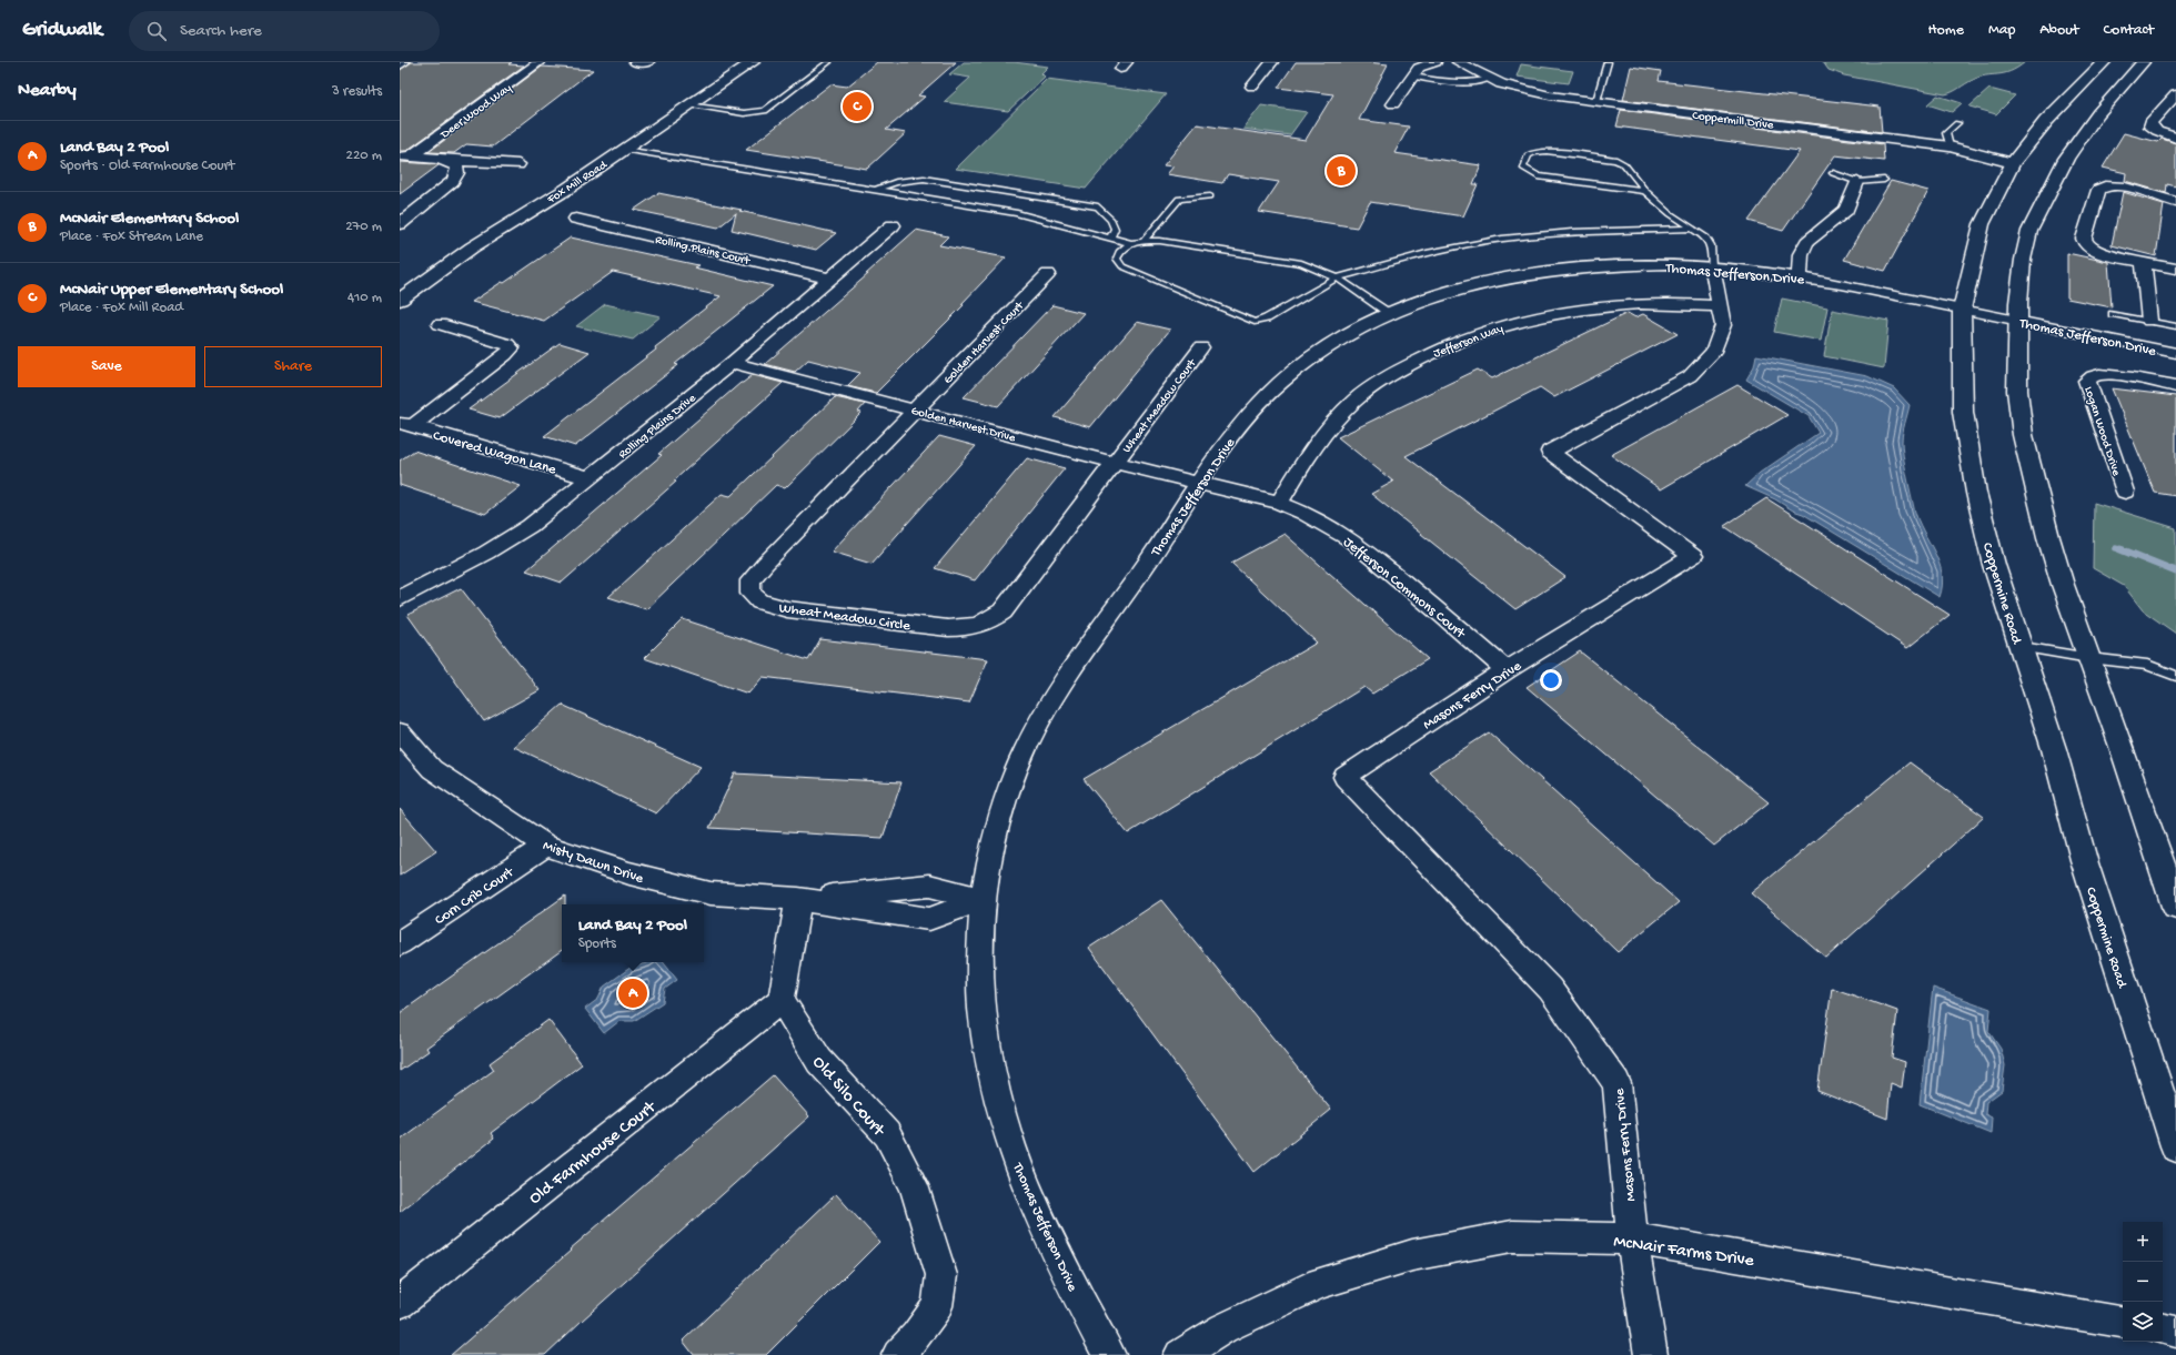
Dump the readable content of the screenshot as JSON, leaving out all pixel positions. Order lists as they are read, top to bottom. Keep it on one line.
{"streets":{"street":["Deer Wood Way","Coppermill Drive","Fox Mill Road","Rolling Plains Court","Thomas Jefferson Drive","Jefferson Way","Golden Harvest Court","Wheat Meadow Court","Golden Harvest Drive","Rolling Plains Drive","Logan Wood Drive","Covered Wagon Lane","Jefferson Commons Court","Coppermine Road","Wheat Meadow Circle","Masons Ferry Drive","Misty Dawn Drive","Corn Crib Court","Old Silo Court","Old Farmhouse Court","McNair Farms Drive"]},"crossings":[["Coppermill Drive","Coppermine Road"],["Rolling Plains Court","Rolling Plains Drive"],["Thomas Jefferson Drive","Golden Harvest Drive"],["Thomas Jefferson Drive","Jefferson Commons Court"],["Thomas Jefferson Drive","Coppermine Road"],["Thomas Jefferson Drive","Masons Ferry Drive"],["Thomas Jefferson Drive","Misty Dawn Drive"],["Jefferson Way","Jefferson Commons Court"],["Jefferson Way","Masons Ferry Drive"],["Golden Harvest Court","Golden Harvest Drive"],["Golden Harvest Court","Wheat Meadow Circle"],["Wheat Meadow Court","Golden Harvest Drive"],["Wheat Meadow Court","Wheat Meadow Circle"],["Golden Harvest Drive","Rolling Plains Drive"],["Golden Harvest Drive","Jefferson Commons Court"],["Golden Harvest Drive","Wheat Meadow Circle"],["Rolling Plains Drive","Covered Wagon Lane"],["Jefferson Commons Court","Masons Ferry Drive"],["Masons Ferry Drive","McNair Farms Drive"],["Misty Dawn Drive","Corn Crib Court"],["Old Silo Court","Old Farmhouse Court"]],"page":{"header":"Gridwalk","search":"Search here","nav":["Home","Map","About","Contact"],"heading":["Nearby","3 results"],"pins":["C","B","A"],"list":[{"mark":"A","name":"Land Bay 2 Pool","note":"Sports · Old Farmhouse Court","value":"220 m"},{"mark":"B","name":"McNair Elementary School","note":"Place · Fox Stream Lane","value":"270 m"},{"mark":"C","name":"McNair Upper Elementary School","note":"Place · Fox Mill Road","value":"410 m"}],"buttons":["Save","Share"],"popup":["Land Bay 2 Pool","Sports"],"map_buttons":["+","−"]}}
